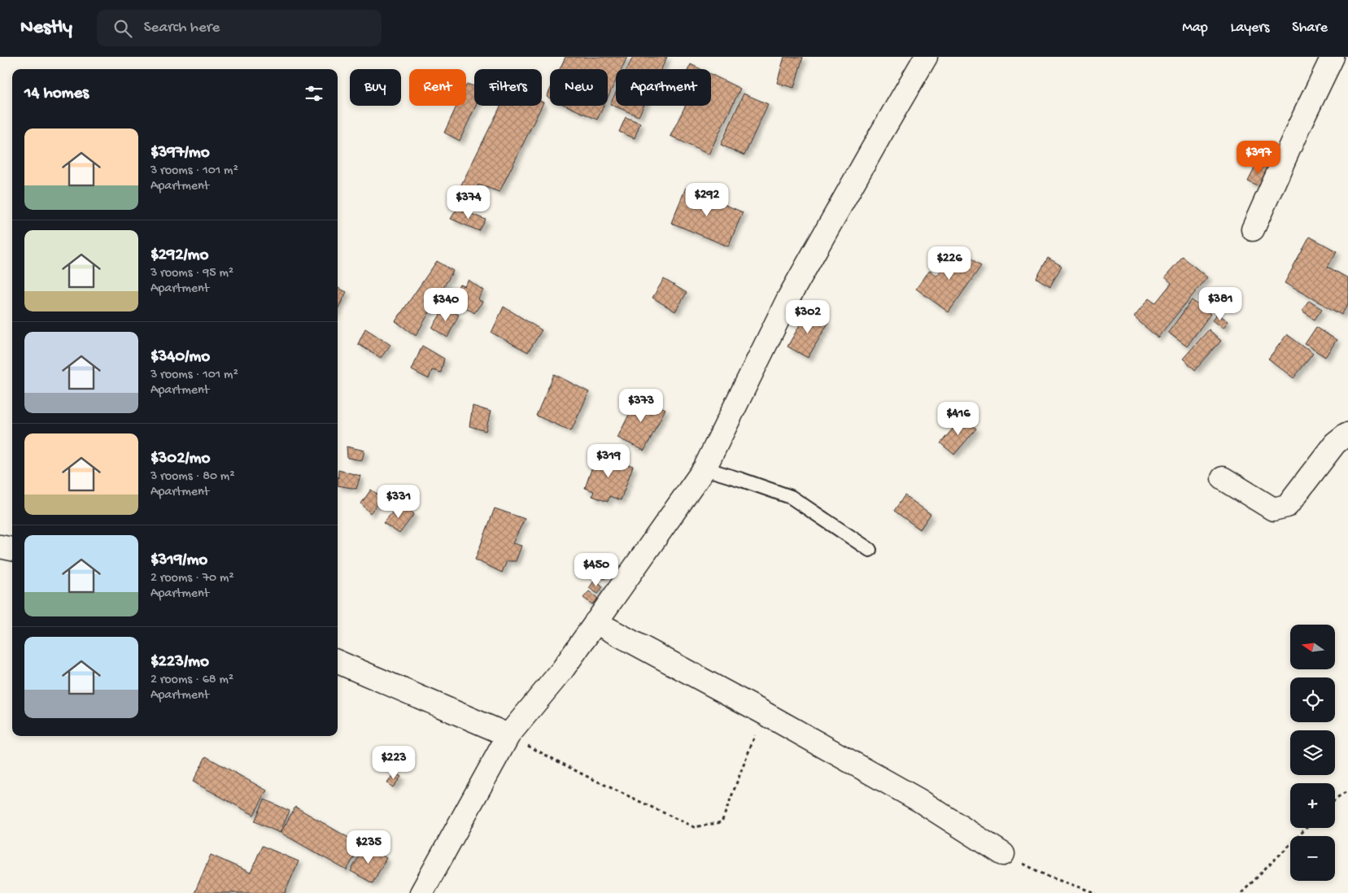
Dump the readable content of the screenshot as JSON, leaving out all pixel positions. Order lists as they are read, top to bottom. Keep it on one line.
{"north":"left","page":{"header":"Nestly","search":"Search here","nav":["Map","Layers","Share"],"chip":["Buy","Rent","Filters","New","Apartment"],"heading":"14 homes","list":[{"name":"$397/mo","note":"3 rooms · 101 m² · Apartment"},{"name":"$292/mo","note":"3 rooms · 95 m² · Apartment"},{"name":"$340/mo","note":"3 rooms · 101 m² · Apartment"},{"name":"$302/mo","note":"3 rooms · 80 m² · Apartment"},{"name":"$319/mo","note":"2 rooms · 70 m² · Apartment"},{"name":"$223/mo","note":"2 rooms · 68 m² · Apartment"}],"price":["$397","$292","$374","$226","$381","$340","$302","$373","$416","$319","$331","$450","$223","$235"],"map_buttons":["+","−"]}}
